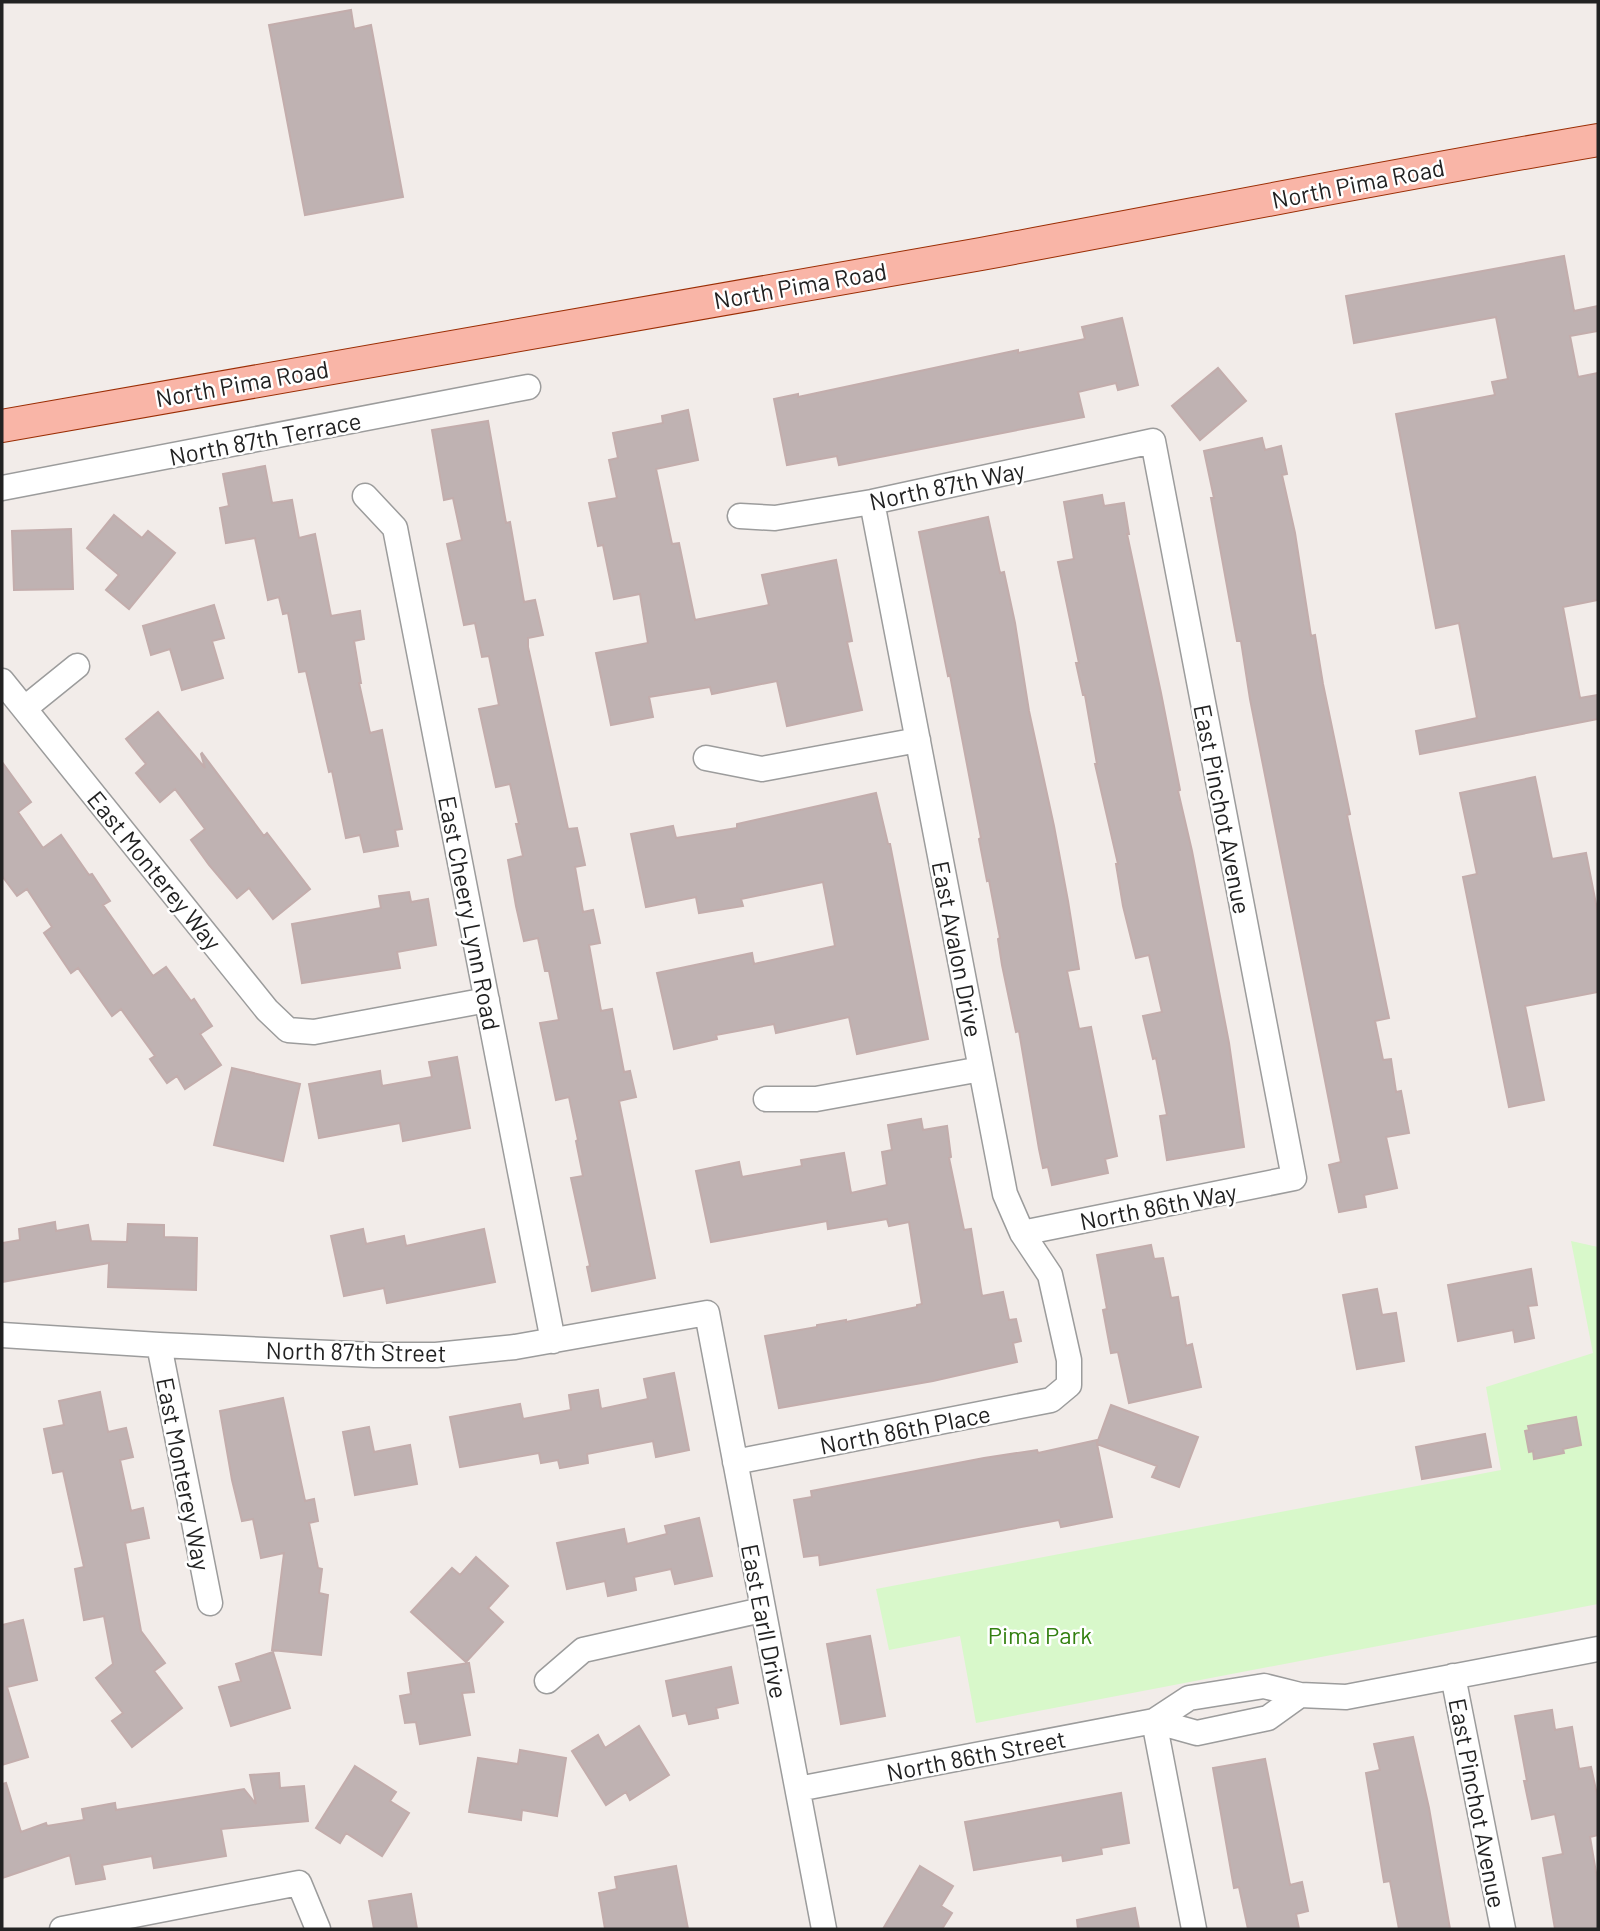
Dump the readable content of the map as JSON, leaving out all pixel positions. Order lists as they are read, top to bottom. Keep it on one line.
{"streets":{"main road":["North Pima Road"],"street":["North 87th Terrace","North 87th Way","East Pinchot Avenue","East Monterey Way","East Cheery Lynn Road","East Avalon Drive","North 86th Way","North 87th Street","North 86th Place","East Earll Drive","North 86th Street"]},"crossings":[["North 87th Way","East Pinchot Avenue"],["North 87th Way","East Avalon Drive"],["East Pinchot Avenue","North 86th Way"],["East Pinchot Avenue","North 86th Street"],["East Monterey Way","East Cheery Lynn Road"],["East Monterey Way","North 87th Street"],["East Cheery Lynn Road","North 87th Street"],["East Avalon Drive","North 86th Way"],["East Avalon Drive","North 86th Place"],["North 87th Street","East Earll Drive"],["North 86th Place","East Earll Drive"],["East Earll Drive","North 86th Street"]],"parks":["Pima Park"]}
